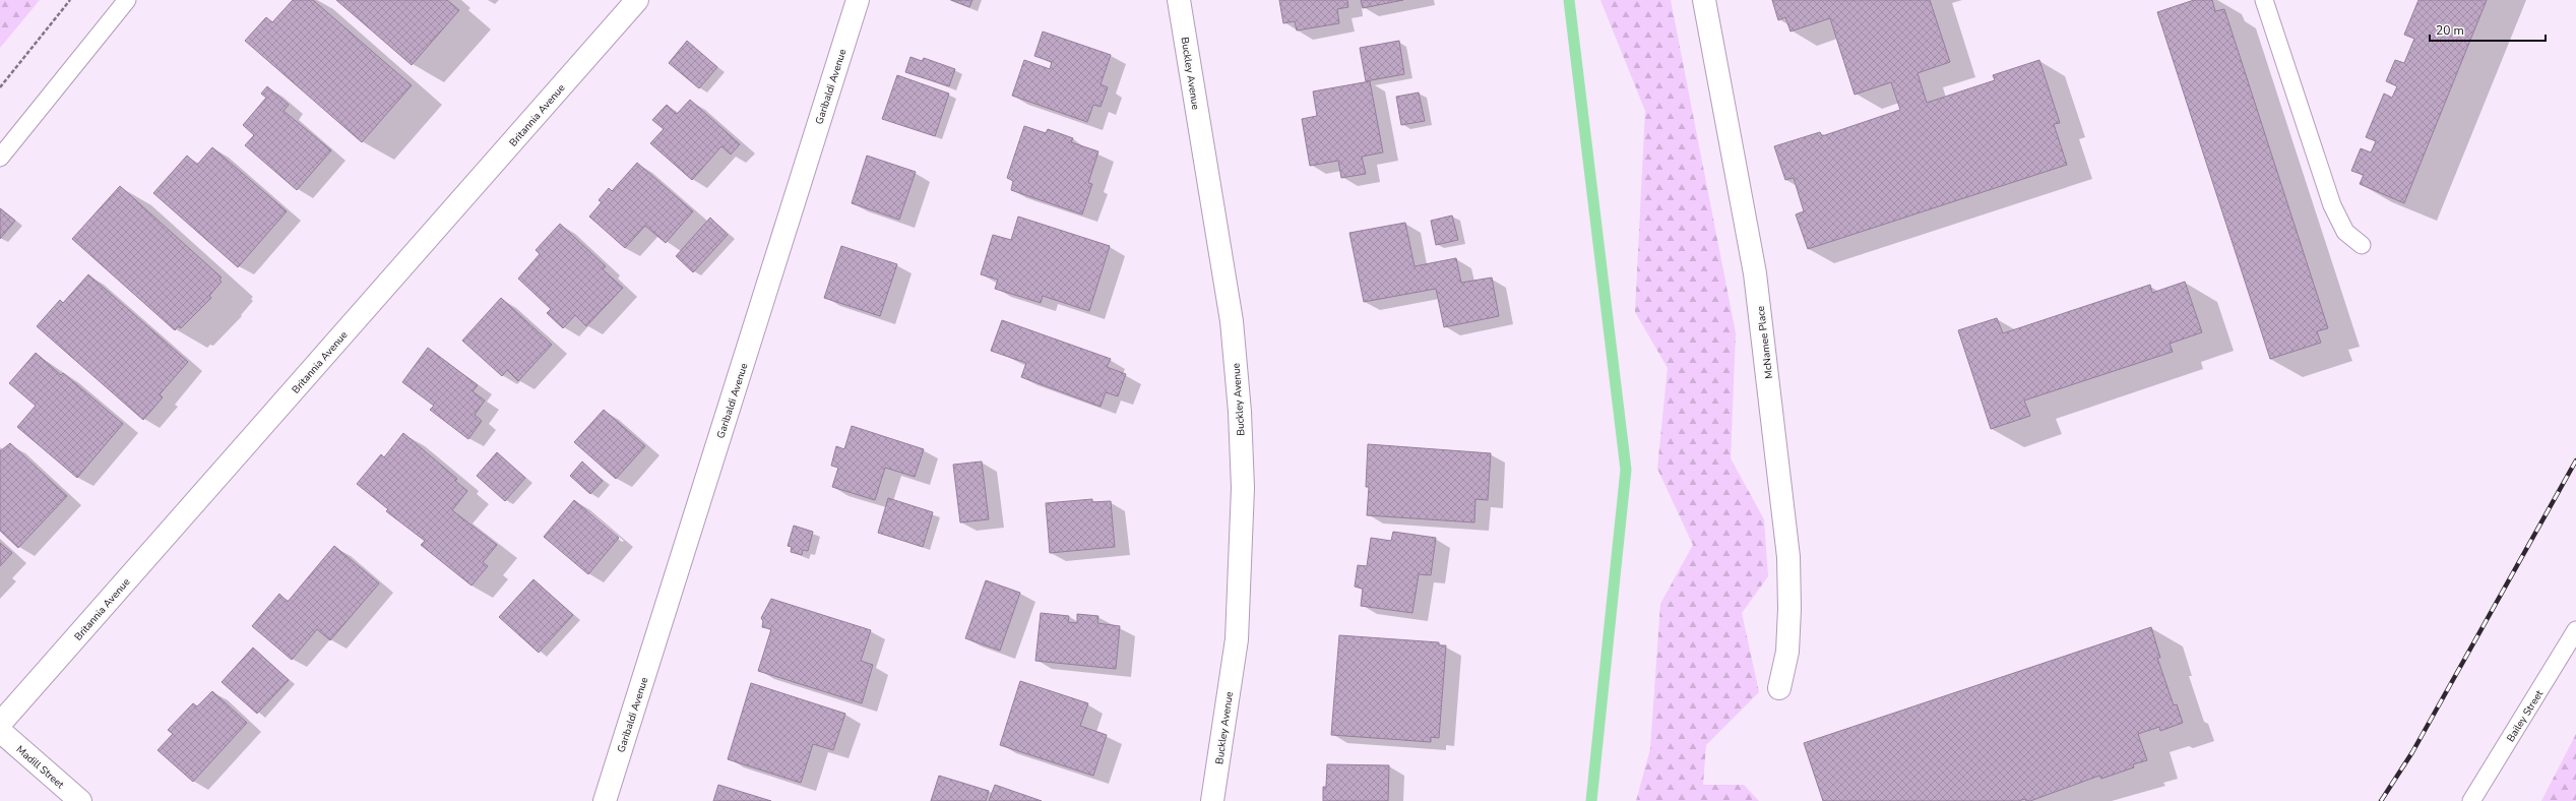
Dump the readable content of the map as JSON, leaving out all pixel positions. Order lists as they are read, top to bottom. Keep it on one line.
{"streets":{"street":["Buckley Avenue","Garibaldi Avenue","Britannia Avenue","McNamee Place","Madill Street"],"lane":["Bailey Street"]},"scale_bar":"20 m"}
